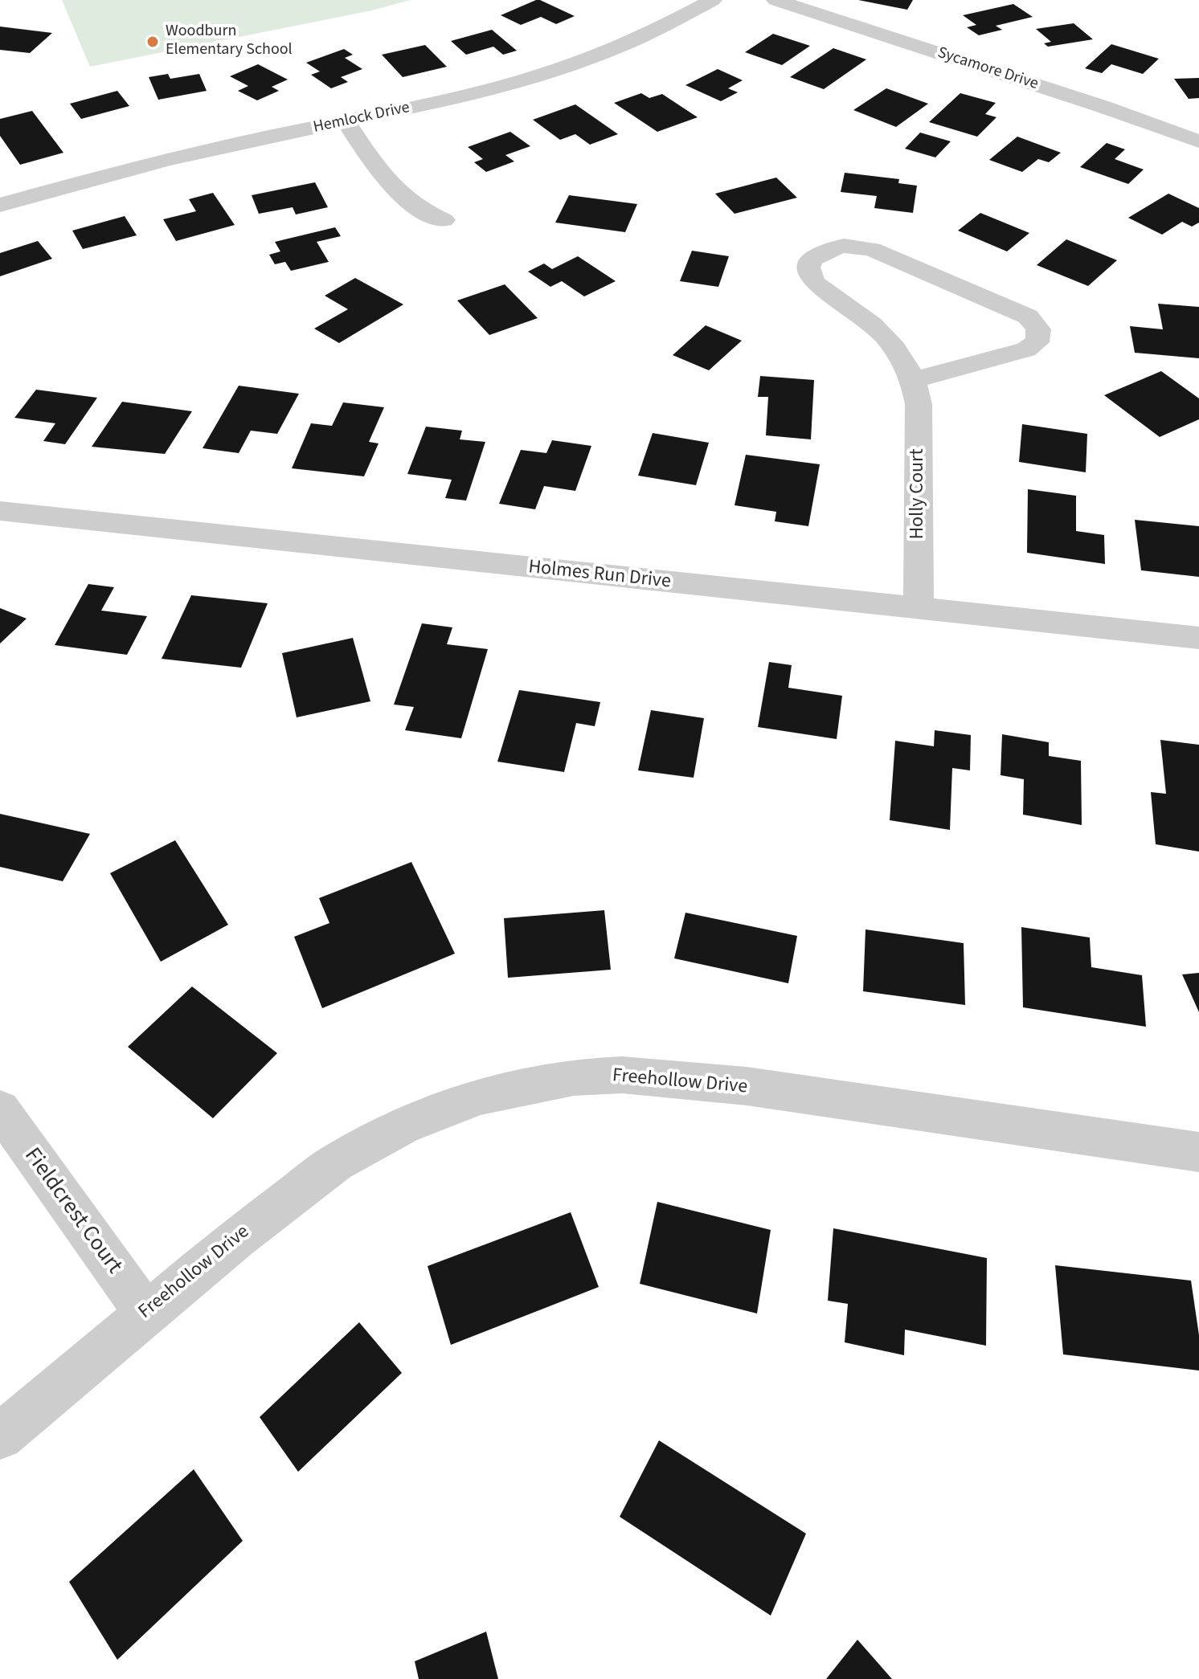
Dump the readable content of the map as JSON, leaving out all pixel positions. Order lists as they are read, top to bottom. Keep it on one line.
{"streets":{"street":["Sycamore Drive","Hemlock Drive","Holly Court","Holmes Run Drive","Freehollow Drive","Fieldcrest Court"]},"crossings":[["Holly Court","Holmes Run Drive"],["Freehollow Drive","Fieldcrest Court"]],"places":["Woodburn Elementary School"]}
